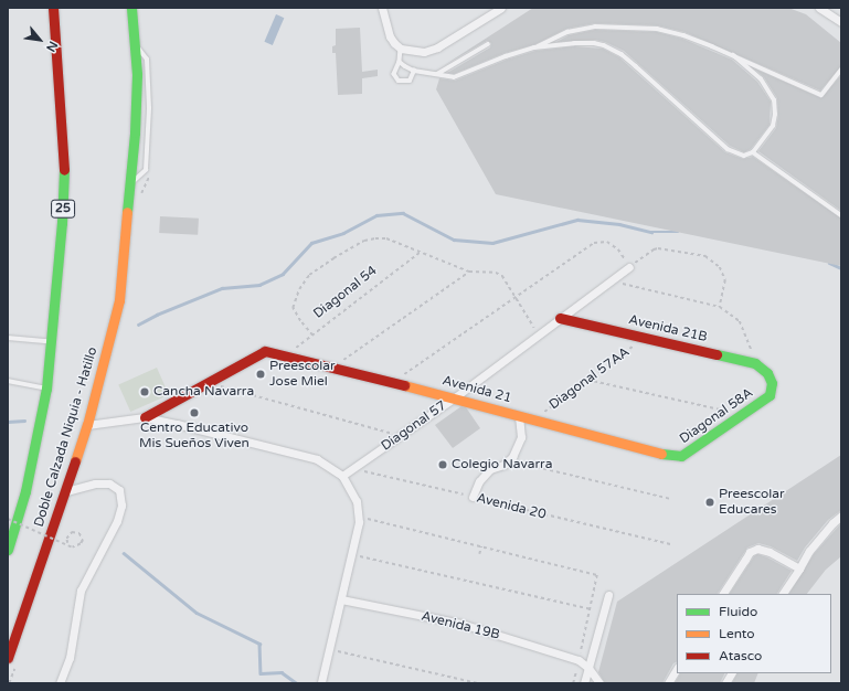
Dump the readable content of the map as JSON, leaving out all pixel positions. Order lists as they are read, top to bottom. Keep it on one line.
{"streets":{"main road":["25","Avenida 21B","Avenida 21","Diagonal 58A","Doble Calzada Niquia - Hatillo"],"street":["Diagonal 57","Avenida 19B"],"path":["Diagonal 54","Diagonal 57AA","Avenida 20"]},"crossings":[["Diagonal 54","Avenida 21"],["Avenida 21B","Diagonal 57AA"],["Avenida 21B","Diagonal 58A"],["Avenida 21B","Diagonal 57"],["Diagonal 57AA","Avenida 21"],["Avenida 21","Diagonal 58A"],["Avenida 21","Diagonal 57"],["Diagonal 57","Avenida 20"]],"places":["Preescolar Jose Miel","Cancha Navarra","Centro Educativo Mis Sueños Viven","Colegio Navarra","Preescolar Educares"],"legend":["Fluido","Lento","Atasco"],"north":"bottom right"}
